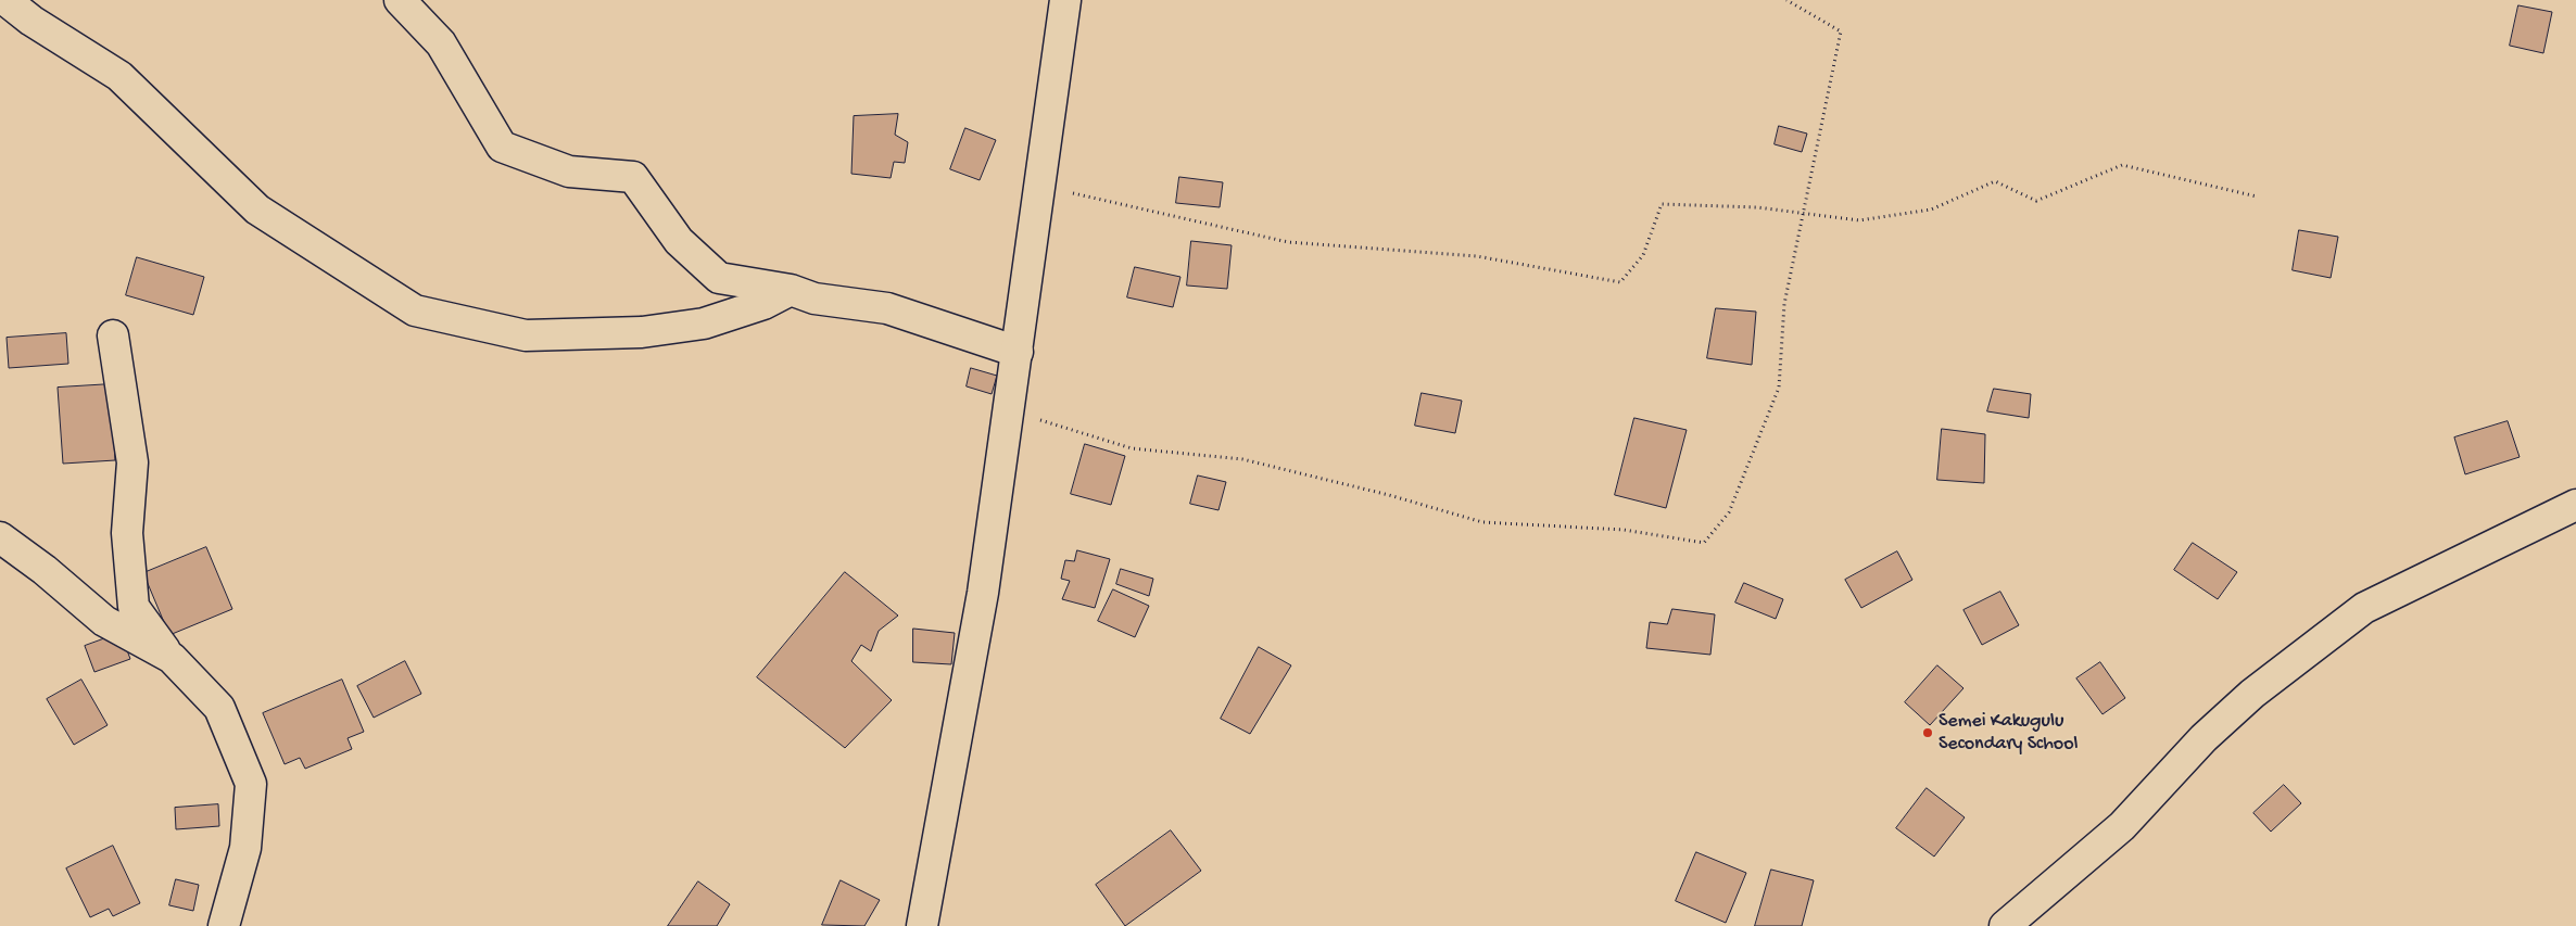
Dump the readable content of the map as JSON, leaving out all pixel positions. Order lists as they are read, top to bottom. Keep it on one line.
{"places":["Semei Kakugulu Secondary School"]}
